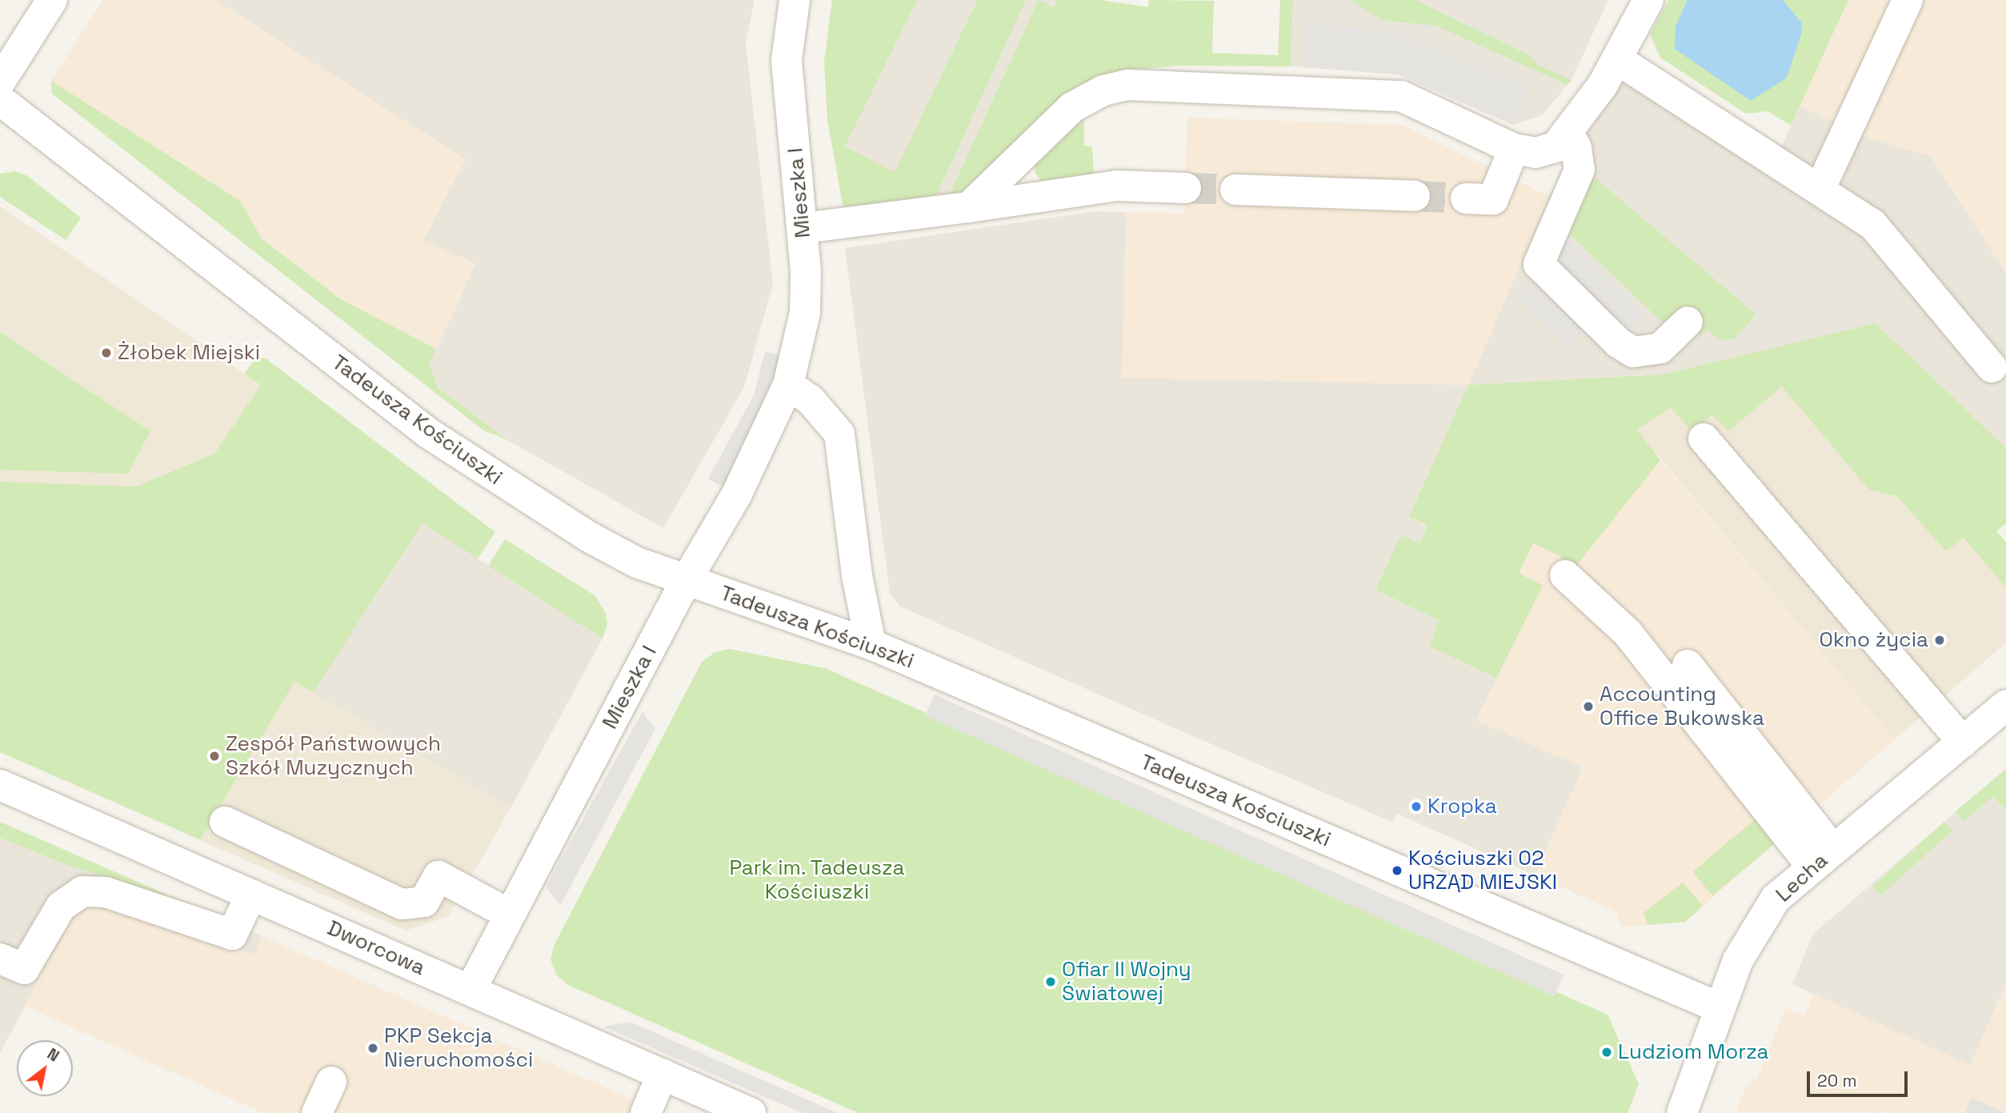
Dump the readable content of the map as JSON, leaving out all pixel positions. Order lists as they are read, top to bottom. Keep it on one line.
{"streets":{"street":["Mieszka I","Tadeusza Kościuszki","Lecha","Dworcowa"]},"crossings":[["Mieszka I","Tadeusza Kościuszki"],["Mieszka I","Dworcowa"],["Tadeusza Kościuszki","Lecha"]],"parks":["Park im. Tadeusza Kościuszki"],"places":["Żłobek Miejski","Okno życia","Accounting Office Bukowska","Zespół Państwowych Szkół Muzycznych","Kropka","Kościuszki 02 URZĄD MIEJSKI","Ofiar II Wojny Światowej","PKP Sekcja Nieruchomości","Ludziom Morza"],"scale_bar":"20 m","north":"top right"}
